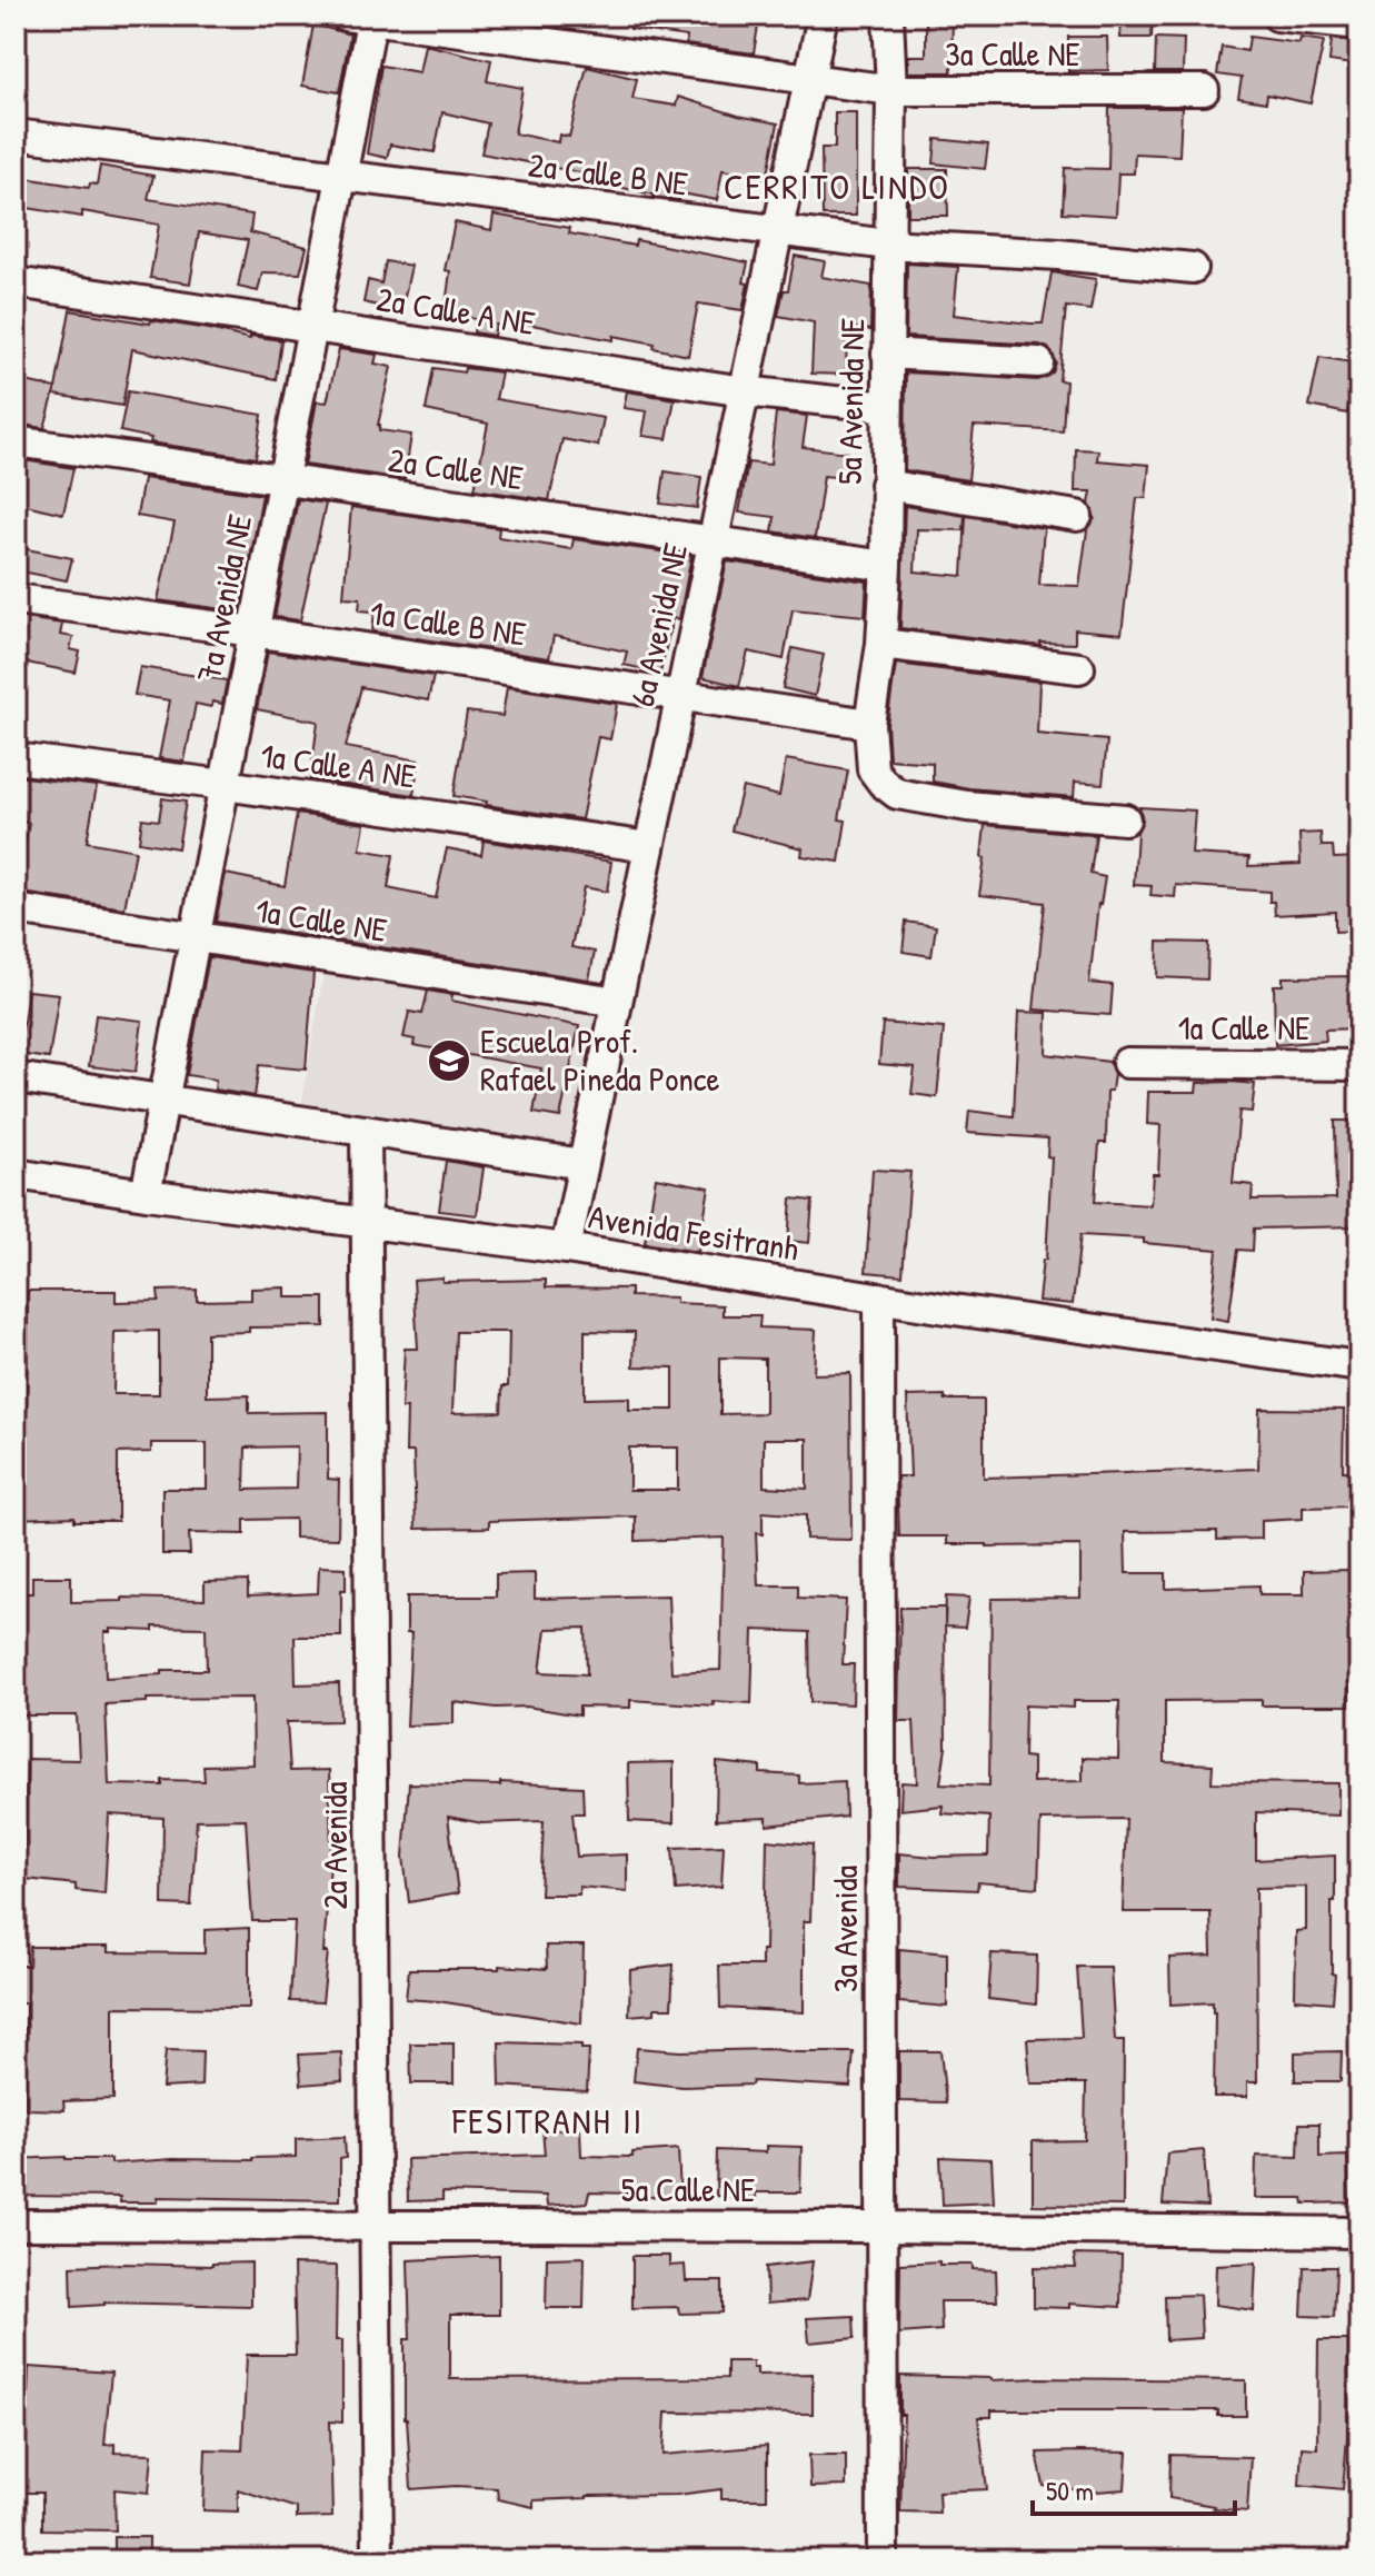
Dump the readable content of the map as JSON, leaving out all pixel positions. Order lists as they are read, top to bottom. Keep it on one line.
{"streets":{"street":["3a Calle NE","2a Calle B NE","2a Calle A NE","5a Avenida NE","2a Calle NE","7a Avenida NE","1a Calle B NE","6a Avenida NE","1a Calle A NE","1a Calle NE","Avenida Fesitranh","2a Avenida","3a Avenida","5a Calle NE"]},"crossings":[["3a Calle NE","5a Avenida NE"],["3a Calle NE","7a Avenida NE"],["3a Calle NE","6a Avenida NE"],["2a Calle B NE","5a Avenida NE"],["2a Calle B NE","7a Avenida NE"],["2a Calle B NE","6a Avenida NE"],["2a Calle A NE","5a Avenida NE"],["2a Calle A NE","7a Avenida NE"],["2a Calle A NE","6a Avenida NE"],["5a Avenida NE","2a Calle NE"],["5a Avenida NE","1a Calle B NE"],["2a Calle NE","7a Avenida NE"],["2a Calle NE","6a Avenida NE"],["7a Avenida NE","1a Calle B NE"],["7a Avenida NE","1a Calle A NE"],["7a Avenida NE","1a Calle NE"],["7a Avenida NE","Avenida Fesitranh"],["1a Calle B NE","6a Avenida NE"],["6a Avenida NE","1a Calle A NE"],["6a Avenida NE","1a Calle NE"],["6a Avenida NE","Avenida Fesitranh"],["Avenida Fesitranh","2a Avenida"],["Avenida Fesitranh","3a Avenida"],["2a Avenida","5a Calle NE"],["3a Avenida","5a Calle NE"]],"districts":["CERRITO LINDO","FESITRANH II"],"places":{"school or university":["Escuela Prof. Rafael Pineda Ponce"]},"scale_bar":"50 m"}
